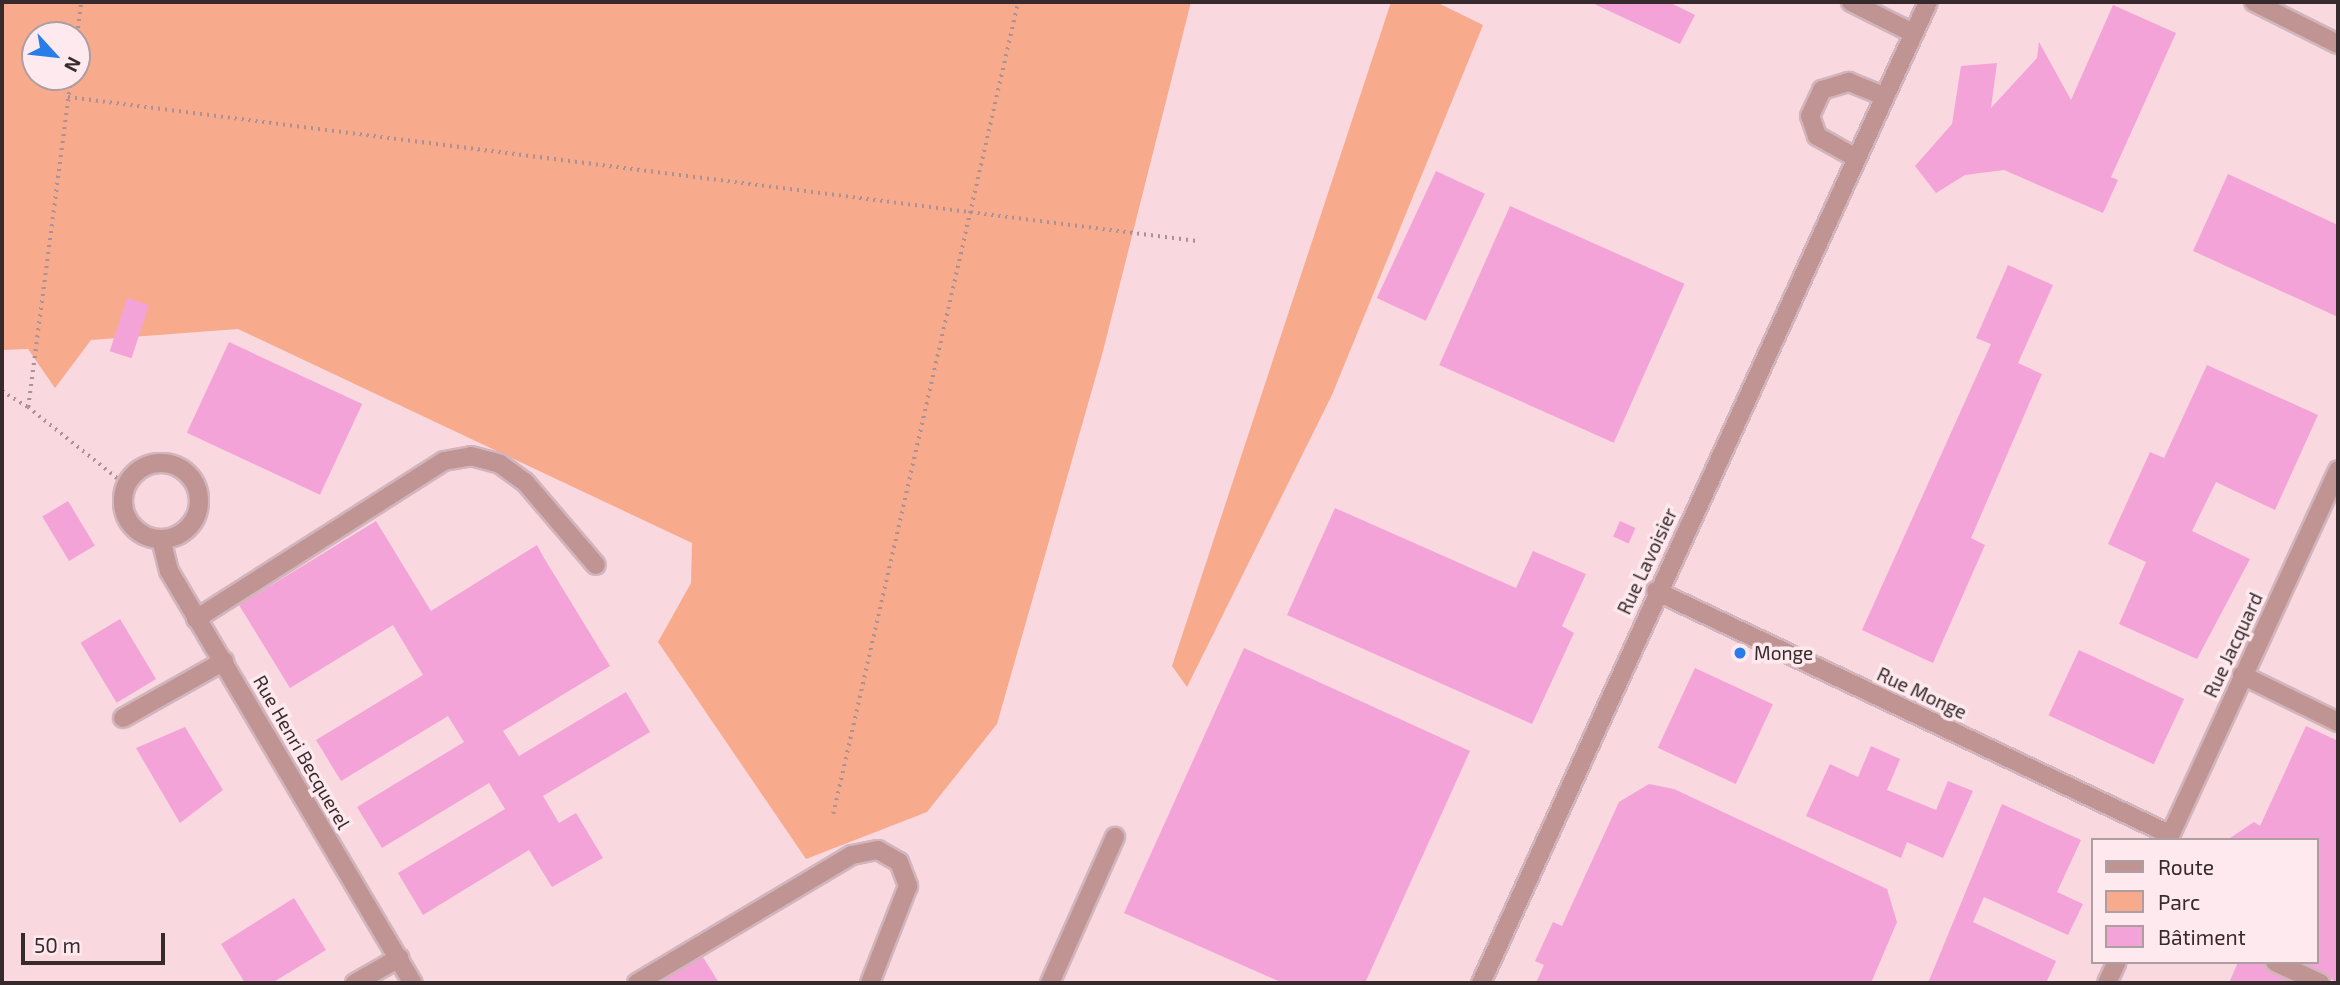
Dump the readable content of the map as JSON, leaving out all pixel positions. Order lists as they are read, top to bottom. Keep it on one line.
{"streets":{"street":["Rue Lavoisier","Rue Jacquard","Rue Monge","Rue Henri Becquerel"]},"crossings":[["Rue Lavoisier","Rue Monge"],["Rue Jacquard","Rue Monge"]],"places":["Monge"],"legend":["Route","Parc","Bâtiment"],"scale_bar":"50 m","north":"bottom right"}
